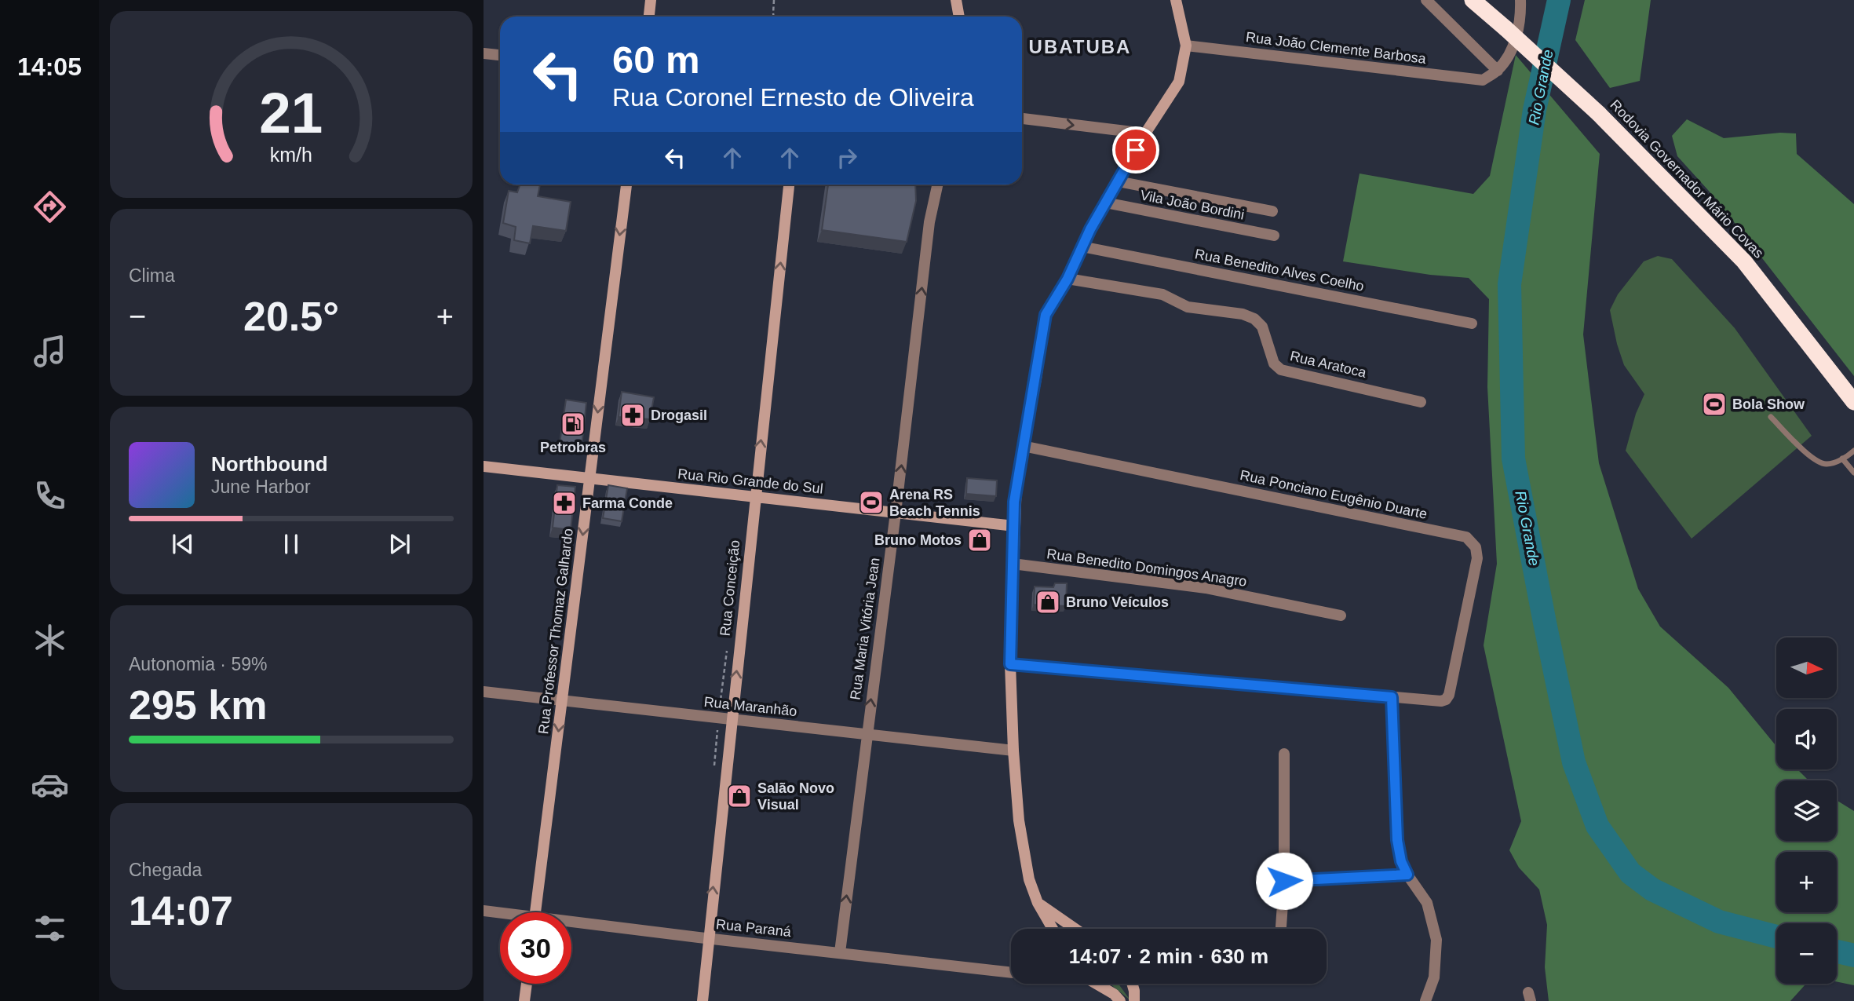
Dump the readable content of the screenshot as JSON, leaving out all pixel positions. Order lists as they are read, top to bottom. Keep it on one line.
{"streets":{"highway":["Rodovia Governador Mário Covas"],"street":["Rua João Clemente Barbosa","Vila João Bordini","Rua Benedito Alves Coelho","Rua Aratoca","Rua Rio Grande do Sul","Rua Ponciano Eugênio Duarte","Rua Benedito Domingos Anagro","Rua Conceição","Rua Maria Vitória Jean","Rua Professor Thomaz Galhardo","Rua Maranhão","Rua Paraná"]},"crossings":[["Rua Rio Grande do Sul","Rua Conceição"],["Rua Rio Grande do Sul","Rua Maria Vitória Jean"],["Rua Rio Grande do Sul","Rua Professor Thomaz Galhardo"],["Rua Conceição","Rua Maranhão"],["Rua Conceição","Rua Paraná"],["Rua Maria Vitória Jean","Rua Maranhão"],["Rua Maria Vitória Jean","Rua Paraná"],["Rua Professor Thomaz Galhardo","Rua Maranhão"]],"one_way":["Rua Conceição","Rua Maria Vitória Jean","Rua Professor Thomaz Galhardo"],"districts":["UBATUBA"],"water":["Rio Grande"],"places":{"sports":["Bola Show","Arena RS Beach Tennis"],"pharmacy":["Drogasil","Farma Conde"],"fuel station":["Petrobras"],"shop":["Bruno Motos","Bruno Veículos","Salão Novo Visual"]},"north":"right","page":{"tabs":"14:05","turn":["60 m","Rua Coronel Ernesto de Oliveira"],"tile":["Clima",["Autonomia · 59%","295 km"],["Chegada","14:07"]],"heat":["−","20.5°","+"],"song":["Northbound","June Harbor"],"map_buttons":["+","−"],"limit":"30","trip":"14:07 · 2 min · 630 m","gauge":["21","km/h"]}}
